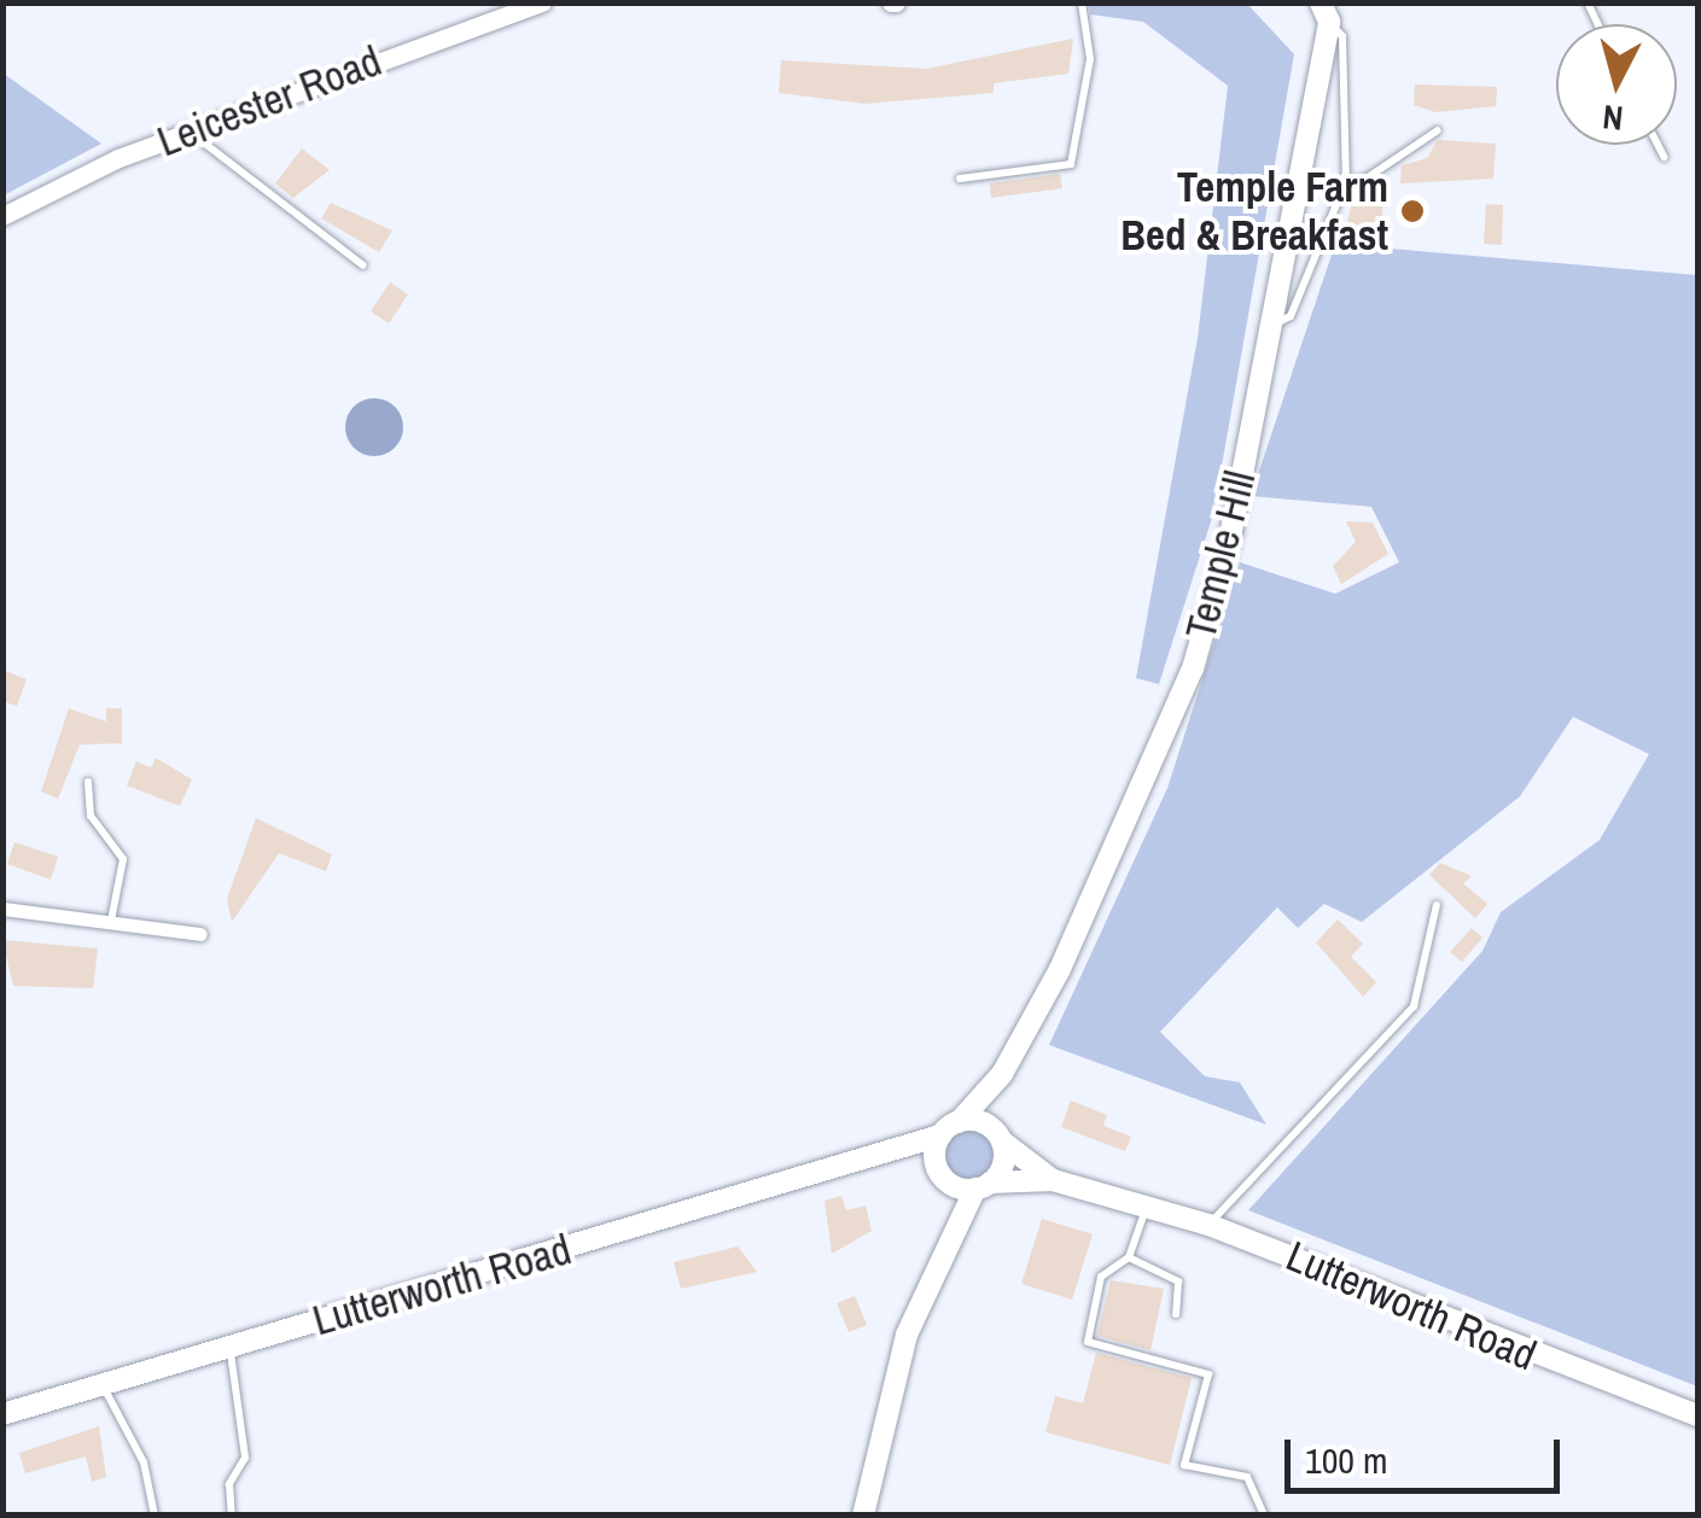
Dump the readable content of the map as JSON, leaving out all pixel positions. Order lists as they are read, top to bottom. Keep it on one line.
{"streets":{"main road":["Temple Hill","Lutterworth Road"],"street":["Leicester Road"]},"crossings":[["Temple Hill","Lutterworth Road"]],"places":["Temple Farm Bed & Breakfast"],"scale_bar":"100 m","north":"bottom"}
